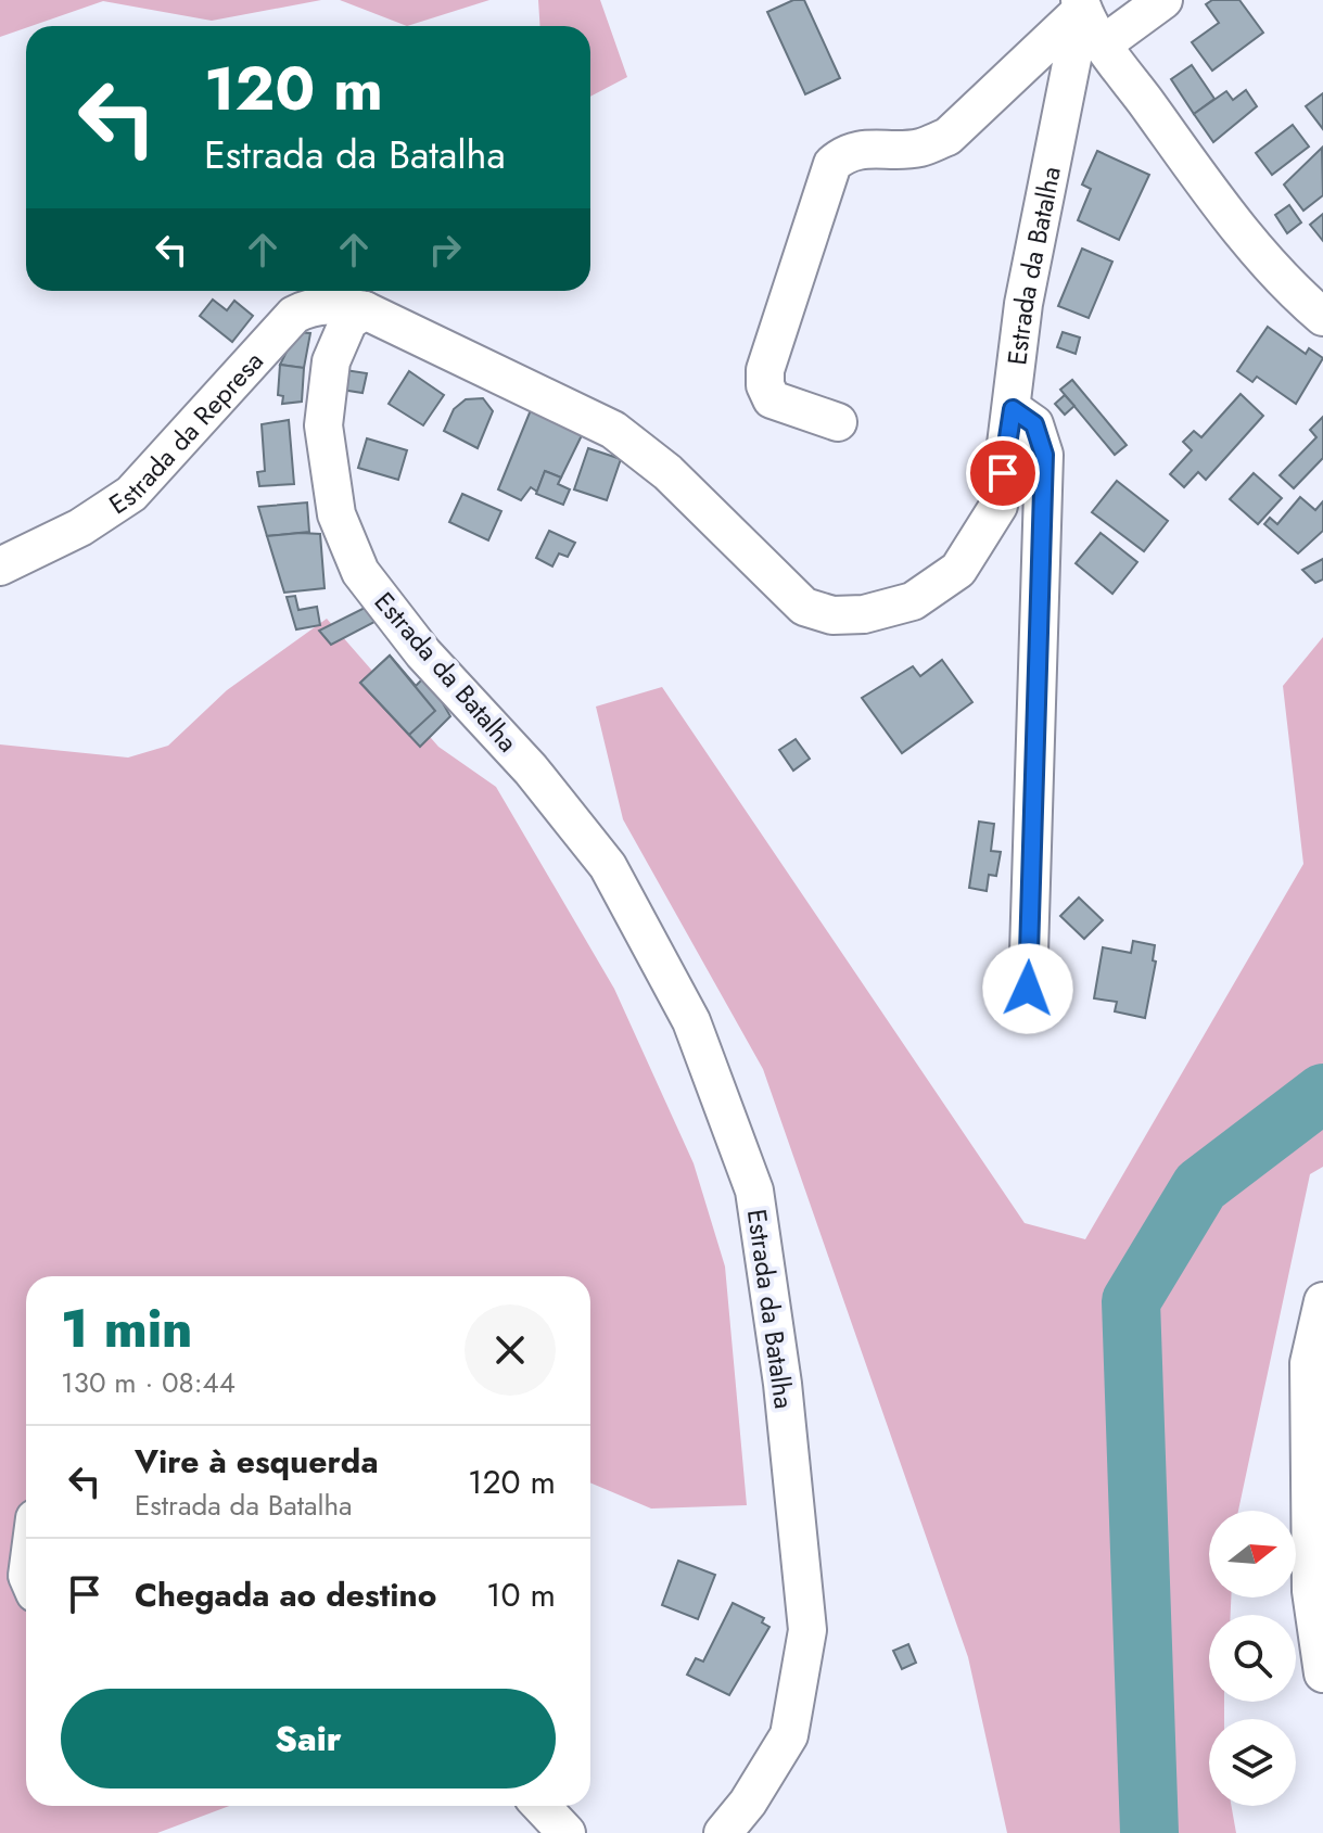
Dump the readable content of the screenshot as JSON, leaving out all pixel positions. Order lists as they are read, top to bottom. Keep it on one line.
{"streets":{"street":["Estrada da Batalha","Estrada da Represa"]},"crossings":[["Estrada da Batalha","Estrada da Represa"]],"north":"right","page":{"turn":["120 m","Estrada da Batalha"],"heading":["1 min","130 m · 08:44"],"list":[{"name":"Vire à esquerda","note":"Estrada da Batalha","value":"120 m"},{"name":"Chegada ao destino","value":"10 m"}],"buttons":"Sair"}}
